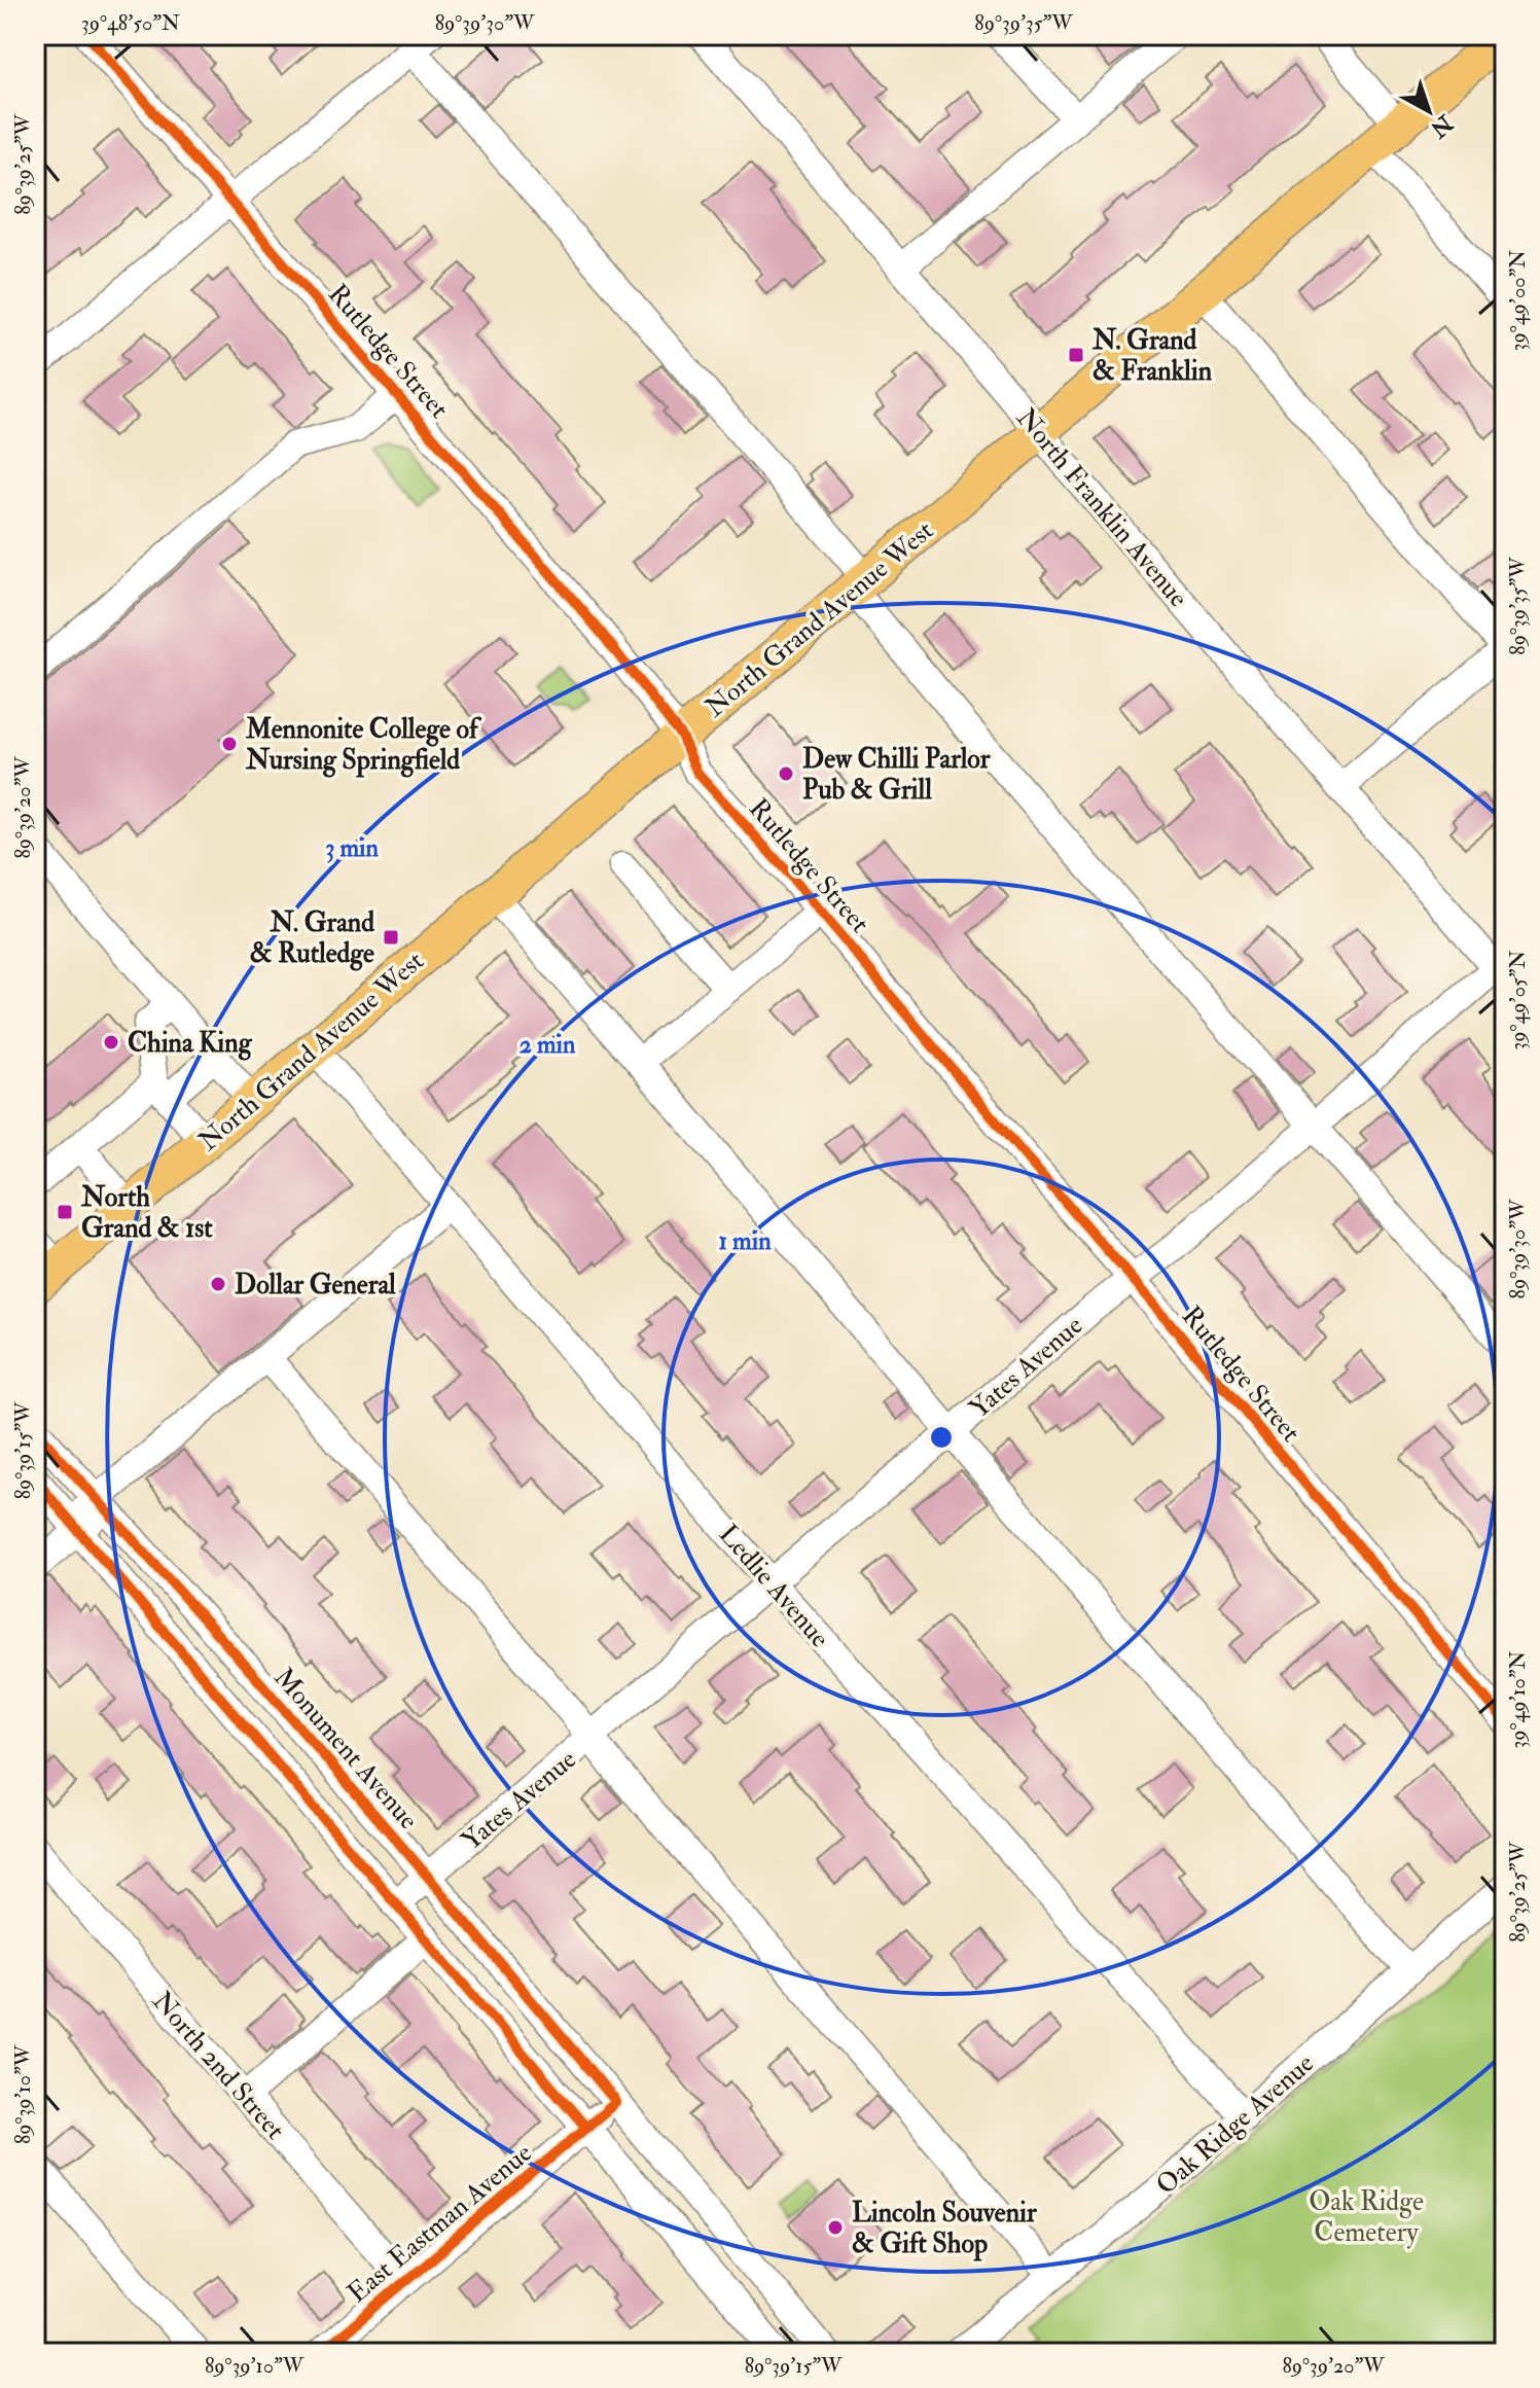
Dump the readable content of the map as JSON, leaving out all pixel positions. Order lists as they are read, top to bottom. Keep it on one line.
{"streets":{"main road":["North Grand Avenue West"],"street":["Rutledge Street","North Franklin Avenue","Yates Avenue","Ledlie Avenue","Monument Avenue","North 2nd Street","Oak Ridge Avenue","East Eastman Avenue"]},"crossings":[["Rutledge Street","North Grand Avenue West"],["Rutledge Street","Yates Avenue"],["North Franklin Avenue","North Grand Avenue West"],["North Franklin Avenue","Yates Avenue"],["North Grand Avenue West","Ledlie Avenue"],["Yates Avenue","Ledlie Avenue"],["Yates Avenue","Monument Avenue"],["Ledlie Avenue","Oak Ridge Avenue"],["Monument Avenue","East Eastman Avenue"],["North 2nd Street","East Eastman Avenue"]],"parks":["Oak Ridge Cemetery"],"places":{"transit":["N. Grand & Franklin","N. Grand & Rutledge","North Grand & 1st"],"other":["Mennonite College of Nursing Springfield","Dew Chilli Parlor Pub & Grill","China King","Dollar General","Lincoln Souvenir & Gift Shop"]},"north":"bottom right","coordinates":["39°48'50\"N","89°39'30\"W","89°39'35\"W","89°39'25\"W","39°49'00\"N","89°39'20\"W","39°49'05\"N","89°39'15\"W","39°49'10\"N","89°39'10\"W"],"rings":["3 min","2 min","1 min"]}
